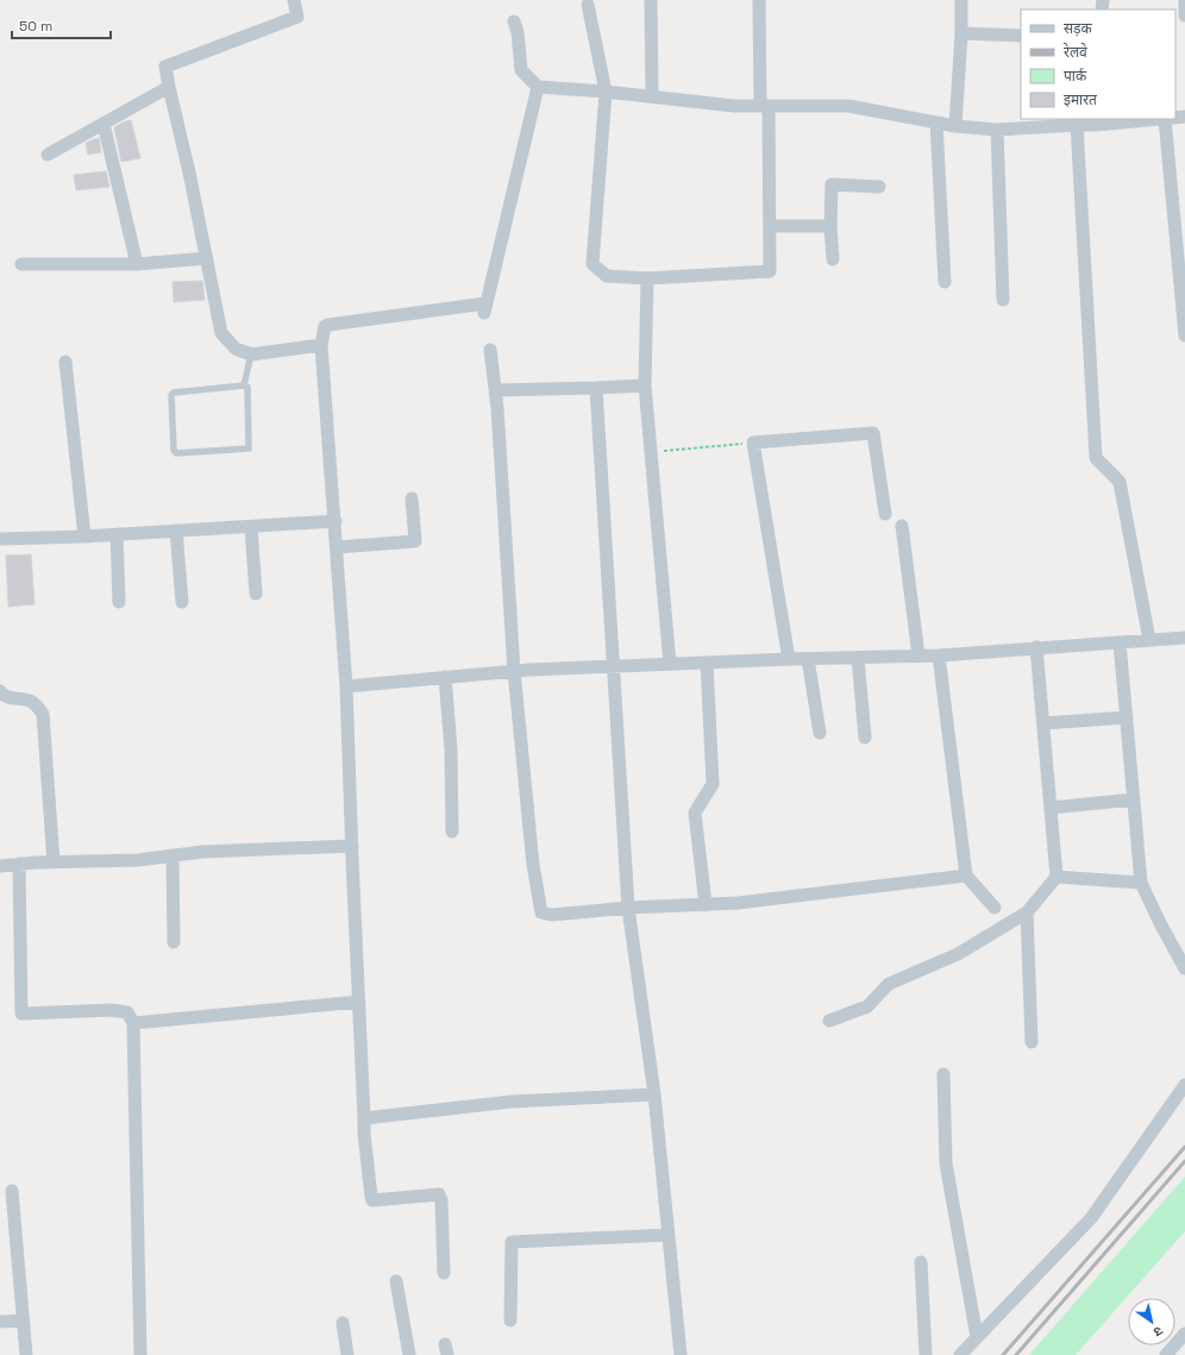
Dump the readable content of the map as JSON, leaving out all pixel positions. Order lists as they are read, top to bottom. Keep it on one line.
{"legend":["सड़क","रेलवे","पार्क","इमारत"],"scale_bar":"50 m","north":"bottom right"}
